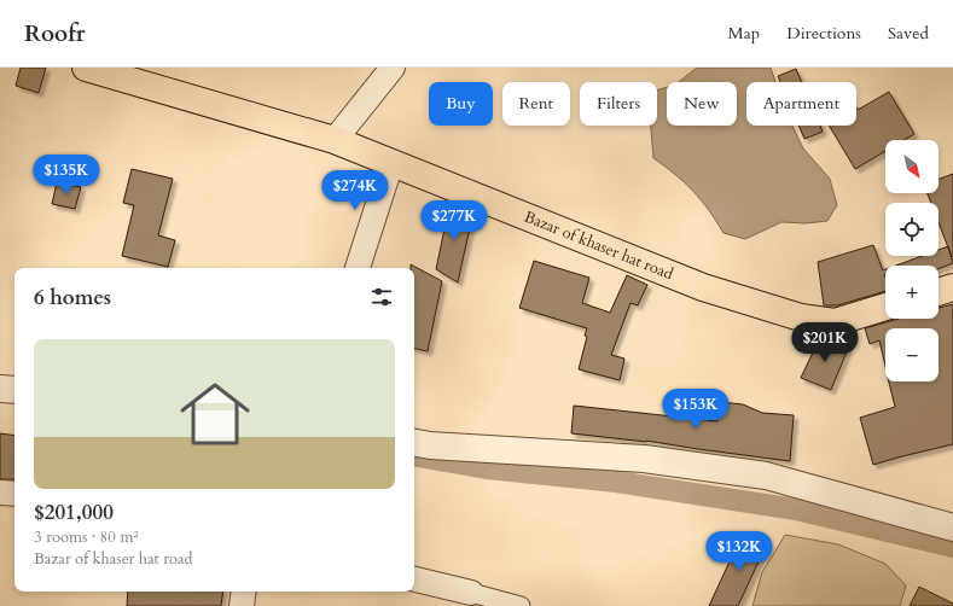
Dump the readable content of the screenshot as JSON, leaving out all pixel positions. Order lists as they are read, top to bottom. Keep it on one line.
{"streets":{"main road":["Bazar of khaser hat road"]},"north":"bottom right","page":{"header":"Roofr","nav":["Map","Directions","Saved"],"chip":["Buy","Rent","Filters","New","Apartment"],"map_buttons":["+","−"],"price":["$135K","$274K","$277K","$201K","$153K","$132K"],"heading":"6 homes","list":[{"name":"$201,000","note":"3 rooms · 80 m² · Bazar of khaser hat road"}]}}
